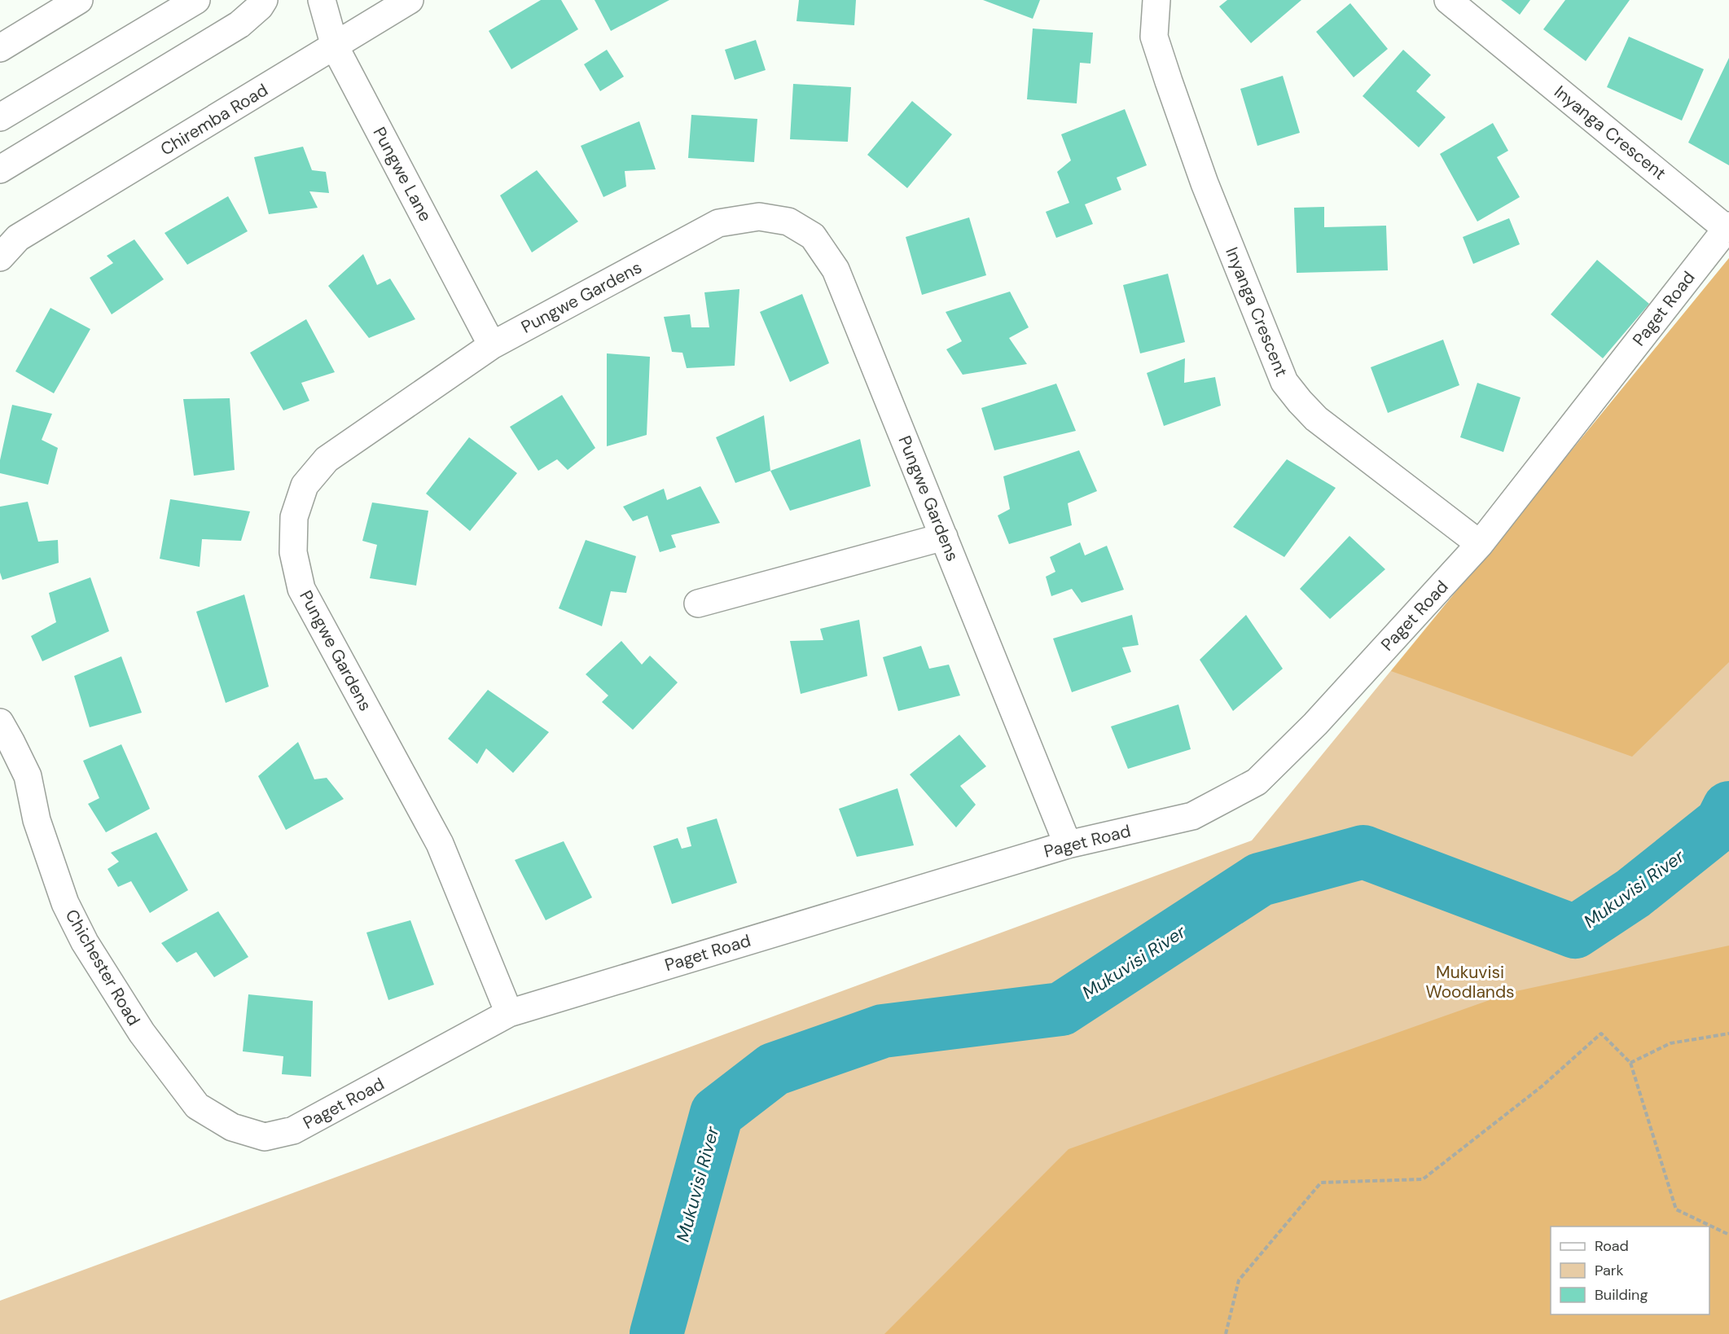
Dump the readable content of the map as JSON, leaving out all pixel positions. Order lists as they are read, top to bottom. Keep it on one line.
{"streets":{"street":["Chiremba Road","Inyanga Crescent","Pungwe Lane","Pungwe Gardens","Paget Road","Chichester Road"]},"crossings":[["Chiremba Road","Pungwe Lane"],["Inyanga Crescent","Paget Road"],["Pungwe Lane","Pungwe Gardens"],["Pungwe Gardens","Paget Road"],["Paget Road","Chichester Road"]],"water":["Mukuvisi River"],"parks":["Mukuvisi Woodlands"],"legend":["Road","Park","Building"]}
